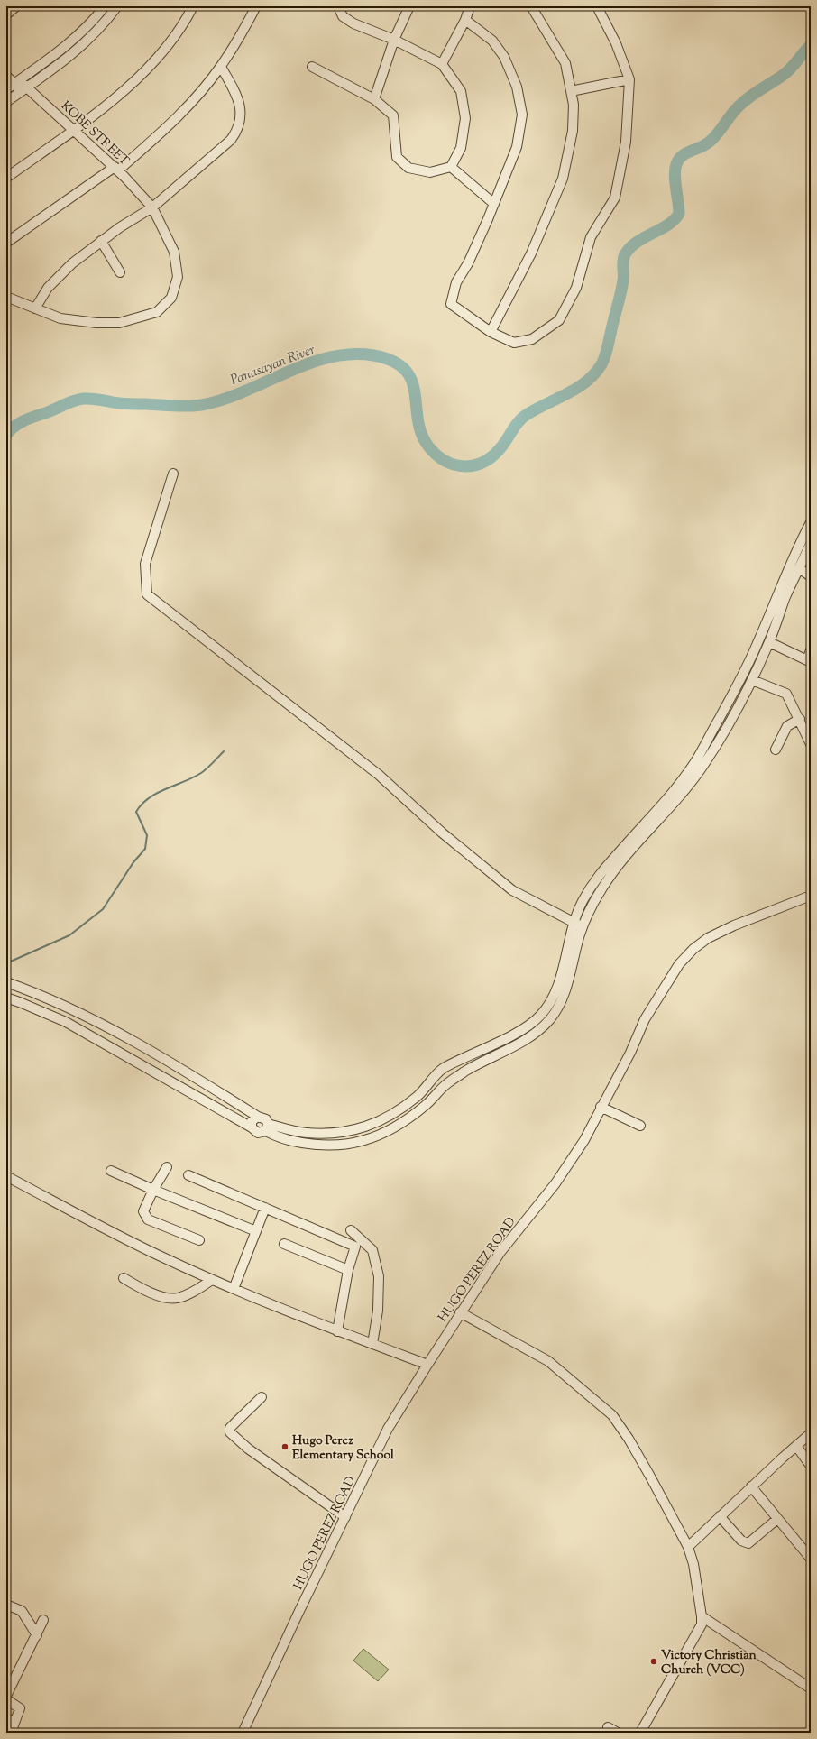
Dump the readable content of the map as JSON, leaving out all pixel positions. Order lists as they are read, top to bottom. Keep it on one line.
{"streets":{"street":["KOBE STREET","HUGO PEREZ ROAD"]},"water":["Panasayan River"],"places":["Hugo Perez Elementary School","Victory Christian Church (VCC)"]}
